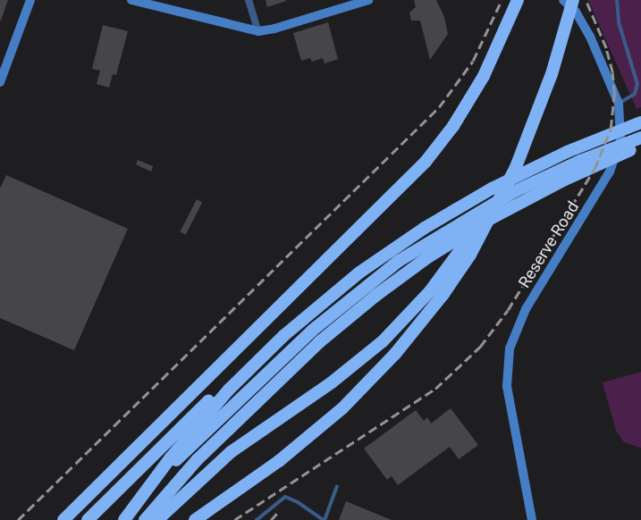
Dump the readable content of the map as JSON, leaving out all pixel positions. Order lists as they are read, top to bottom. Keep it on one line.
{"streets":{"street":["Reserve Road"]}}
